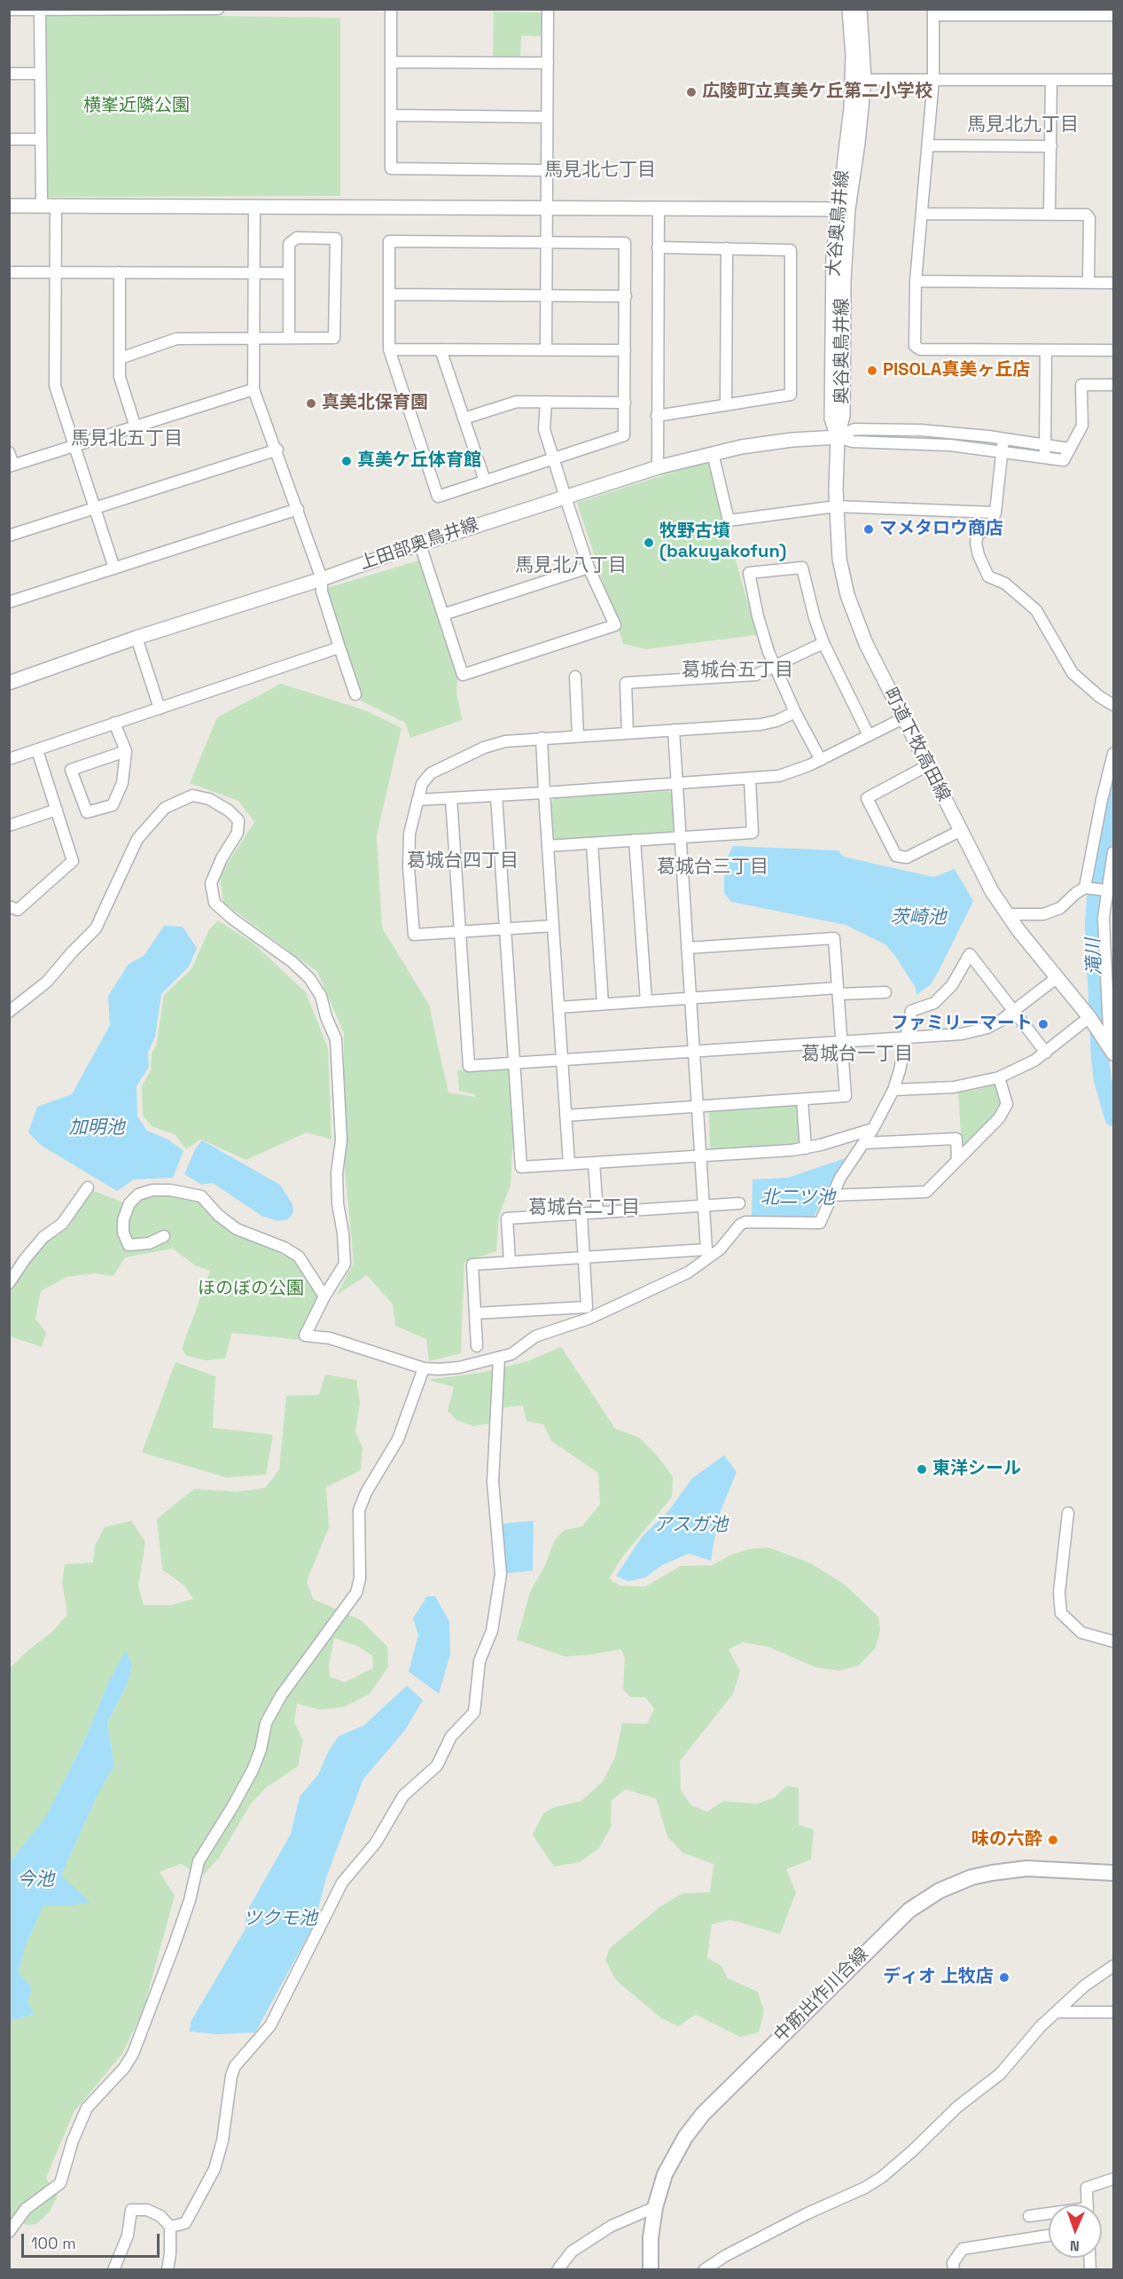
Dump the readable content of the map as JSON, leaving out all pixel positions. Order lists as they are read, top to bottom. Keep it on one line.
{"streets":{"main road":["中筋出作川合線"],"street":["大谷奥鳥井線","奥谷奥鳥井線","上田部奥鳥井線","町道下牧高田線"]},"crossings":[["大谷奥鳥井線","奥谷奥鳥井線"],["奥谷奥鳥井線","上田部奥鳥井線"],["奥谷奥鳥井線","町道下牧高田線"],["上田部奥鳥井線","町道下牧高田線"]],"districts":["馬見北九丁目","馬見北七丁目","馬見北五丁目","馬見北八丁目","葛城台五丁目","葛城台四丁目","葛城台三丁目","葛城台一丁目","葛城台二丁目"],"water":["茨崎池","滝川","加明池","北二ツ池","アスガ池","今池","ツクモ池"],"parks":["横峯近隣公園","ほのぼの公園"],"places":["広陵町立真美ケ丘第二小学校","PISOLA真美ヶ丘店","真美北保育園","真美ケ丘体育館","マメタロウ商店","牧野古墳 (bakuyakofun)","ファミリーマート","東洋シール","味の六酔","ディオ 上牧店"],"scale_bar":"100 m","north":"bottom"}
